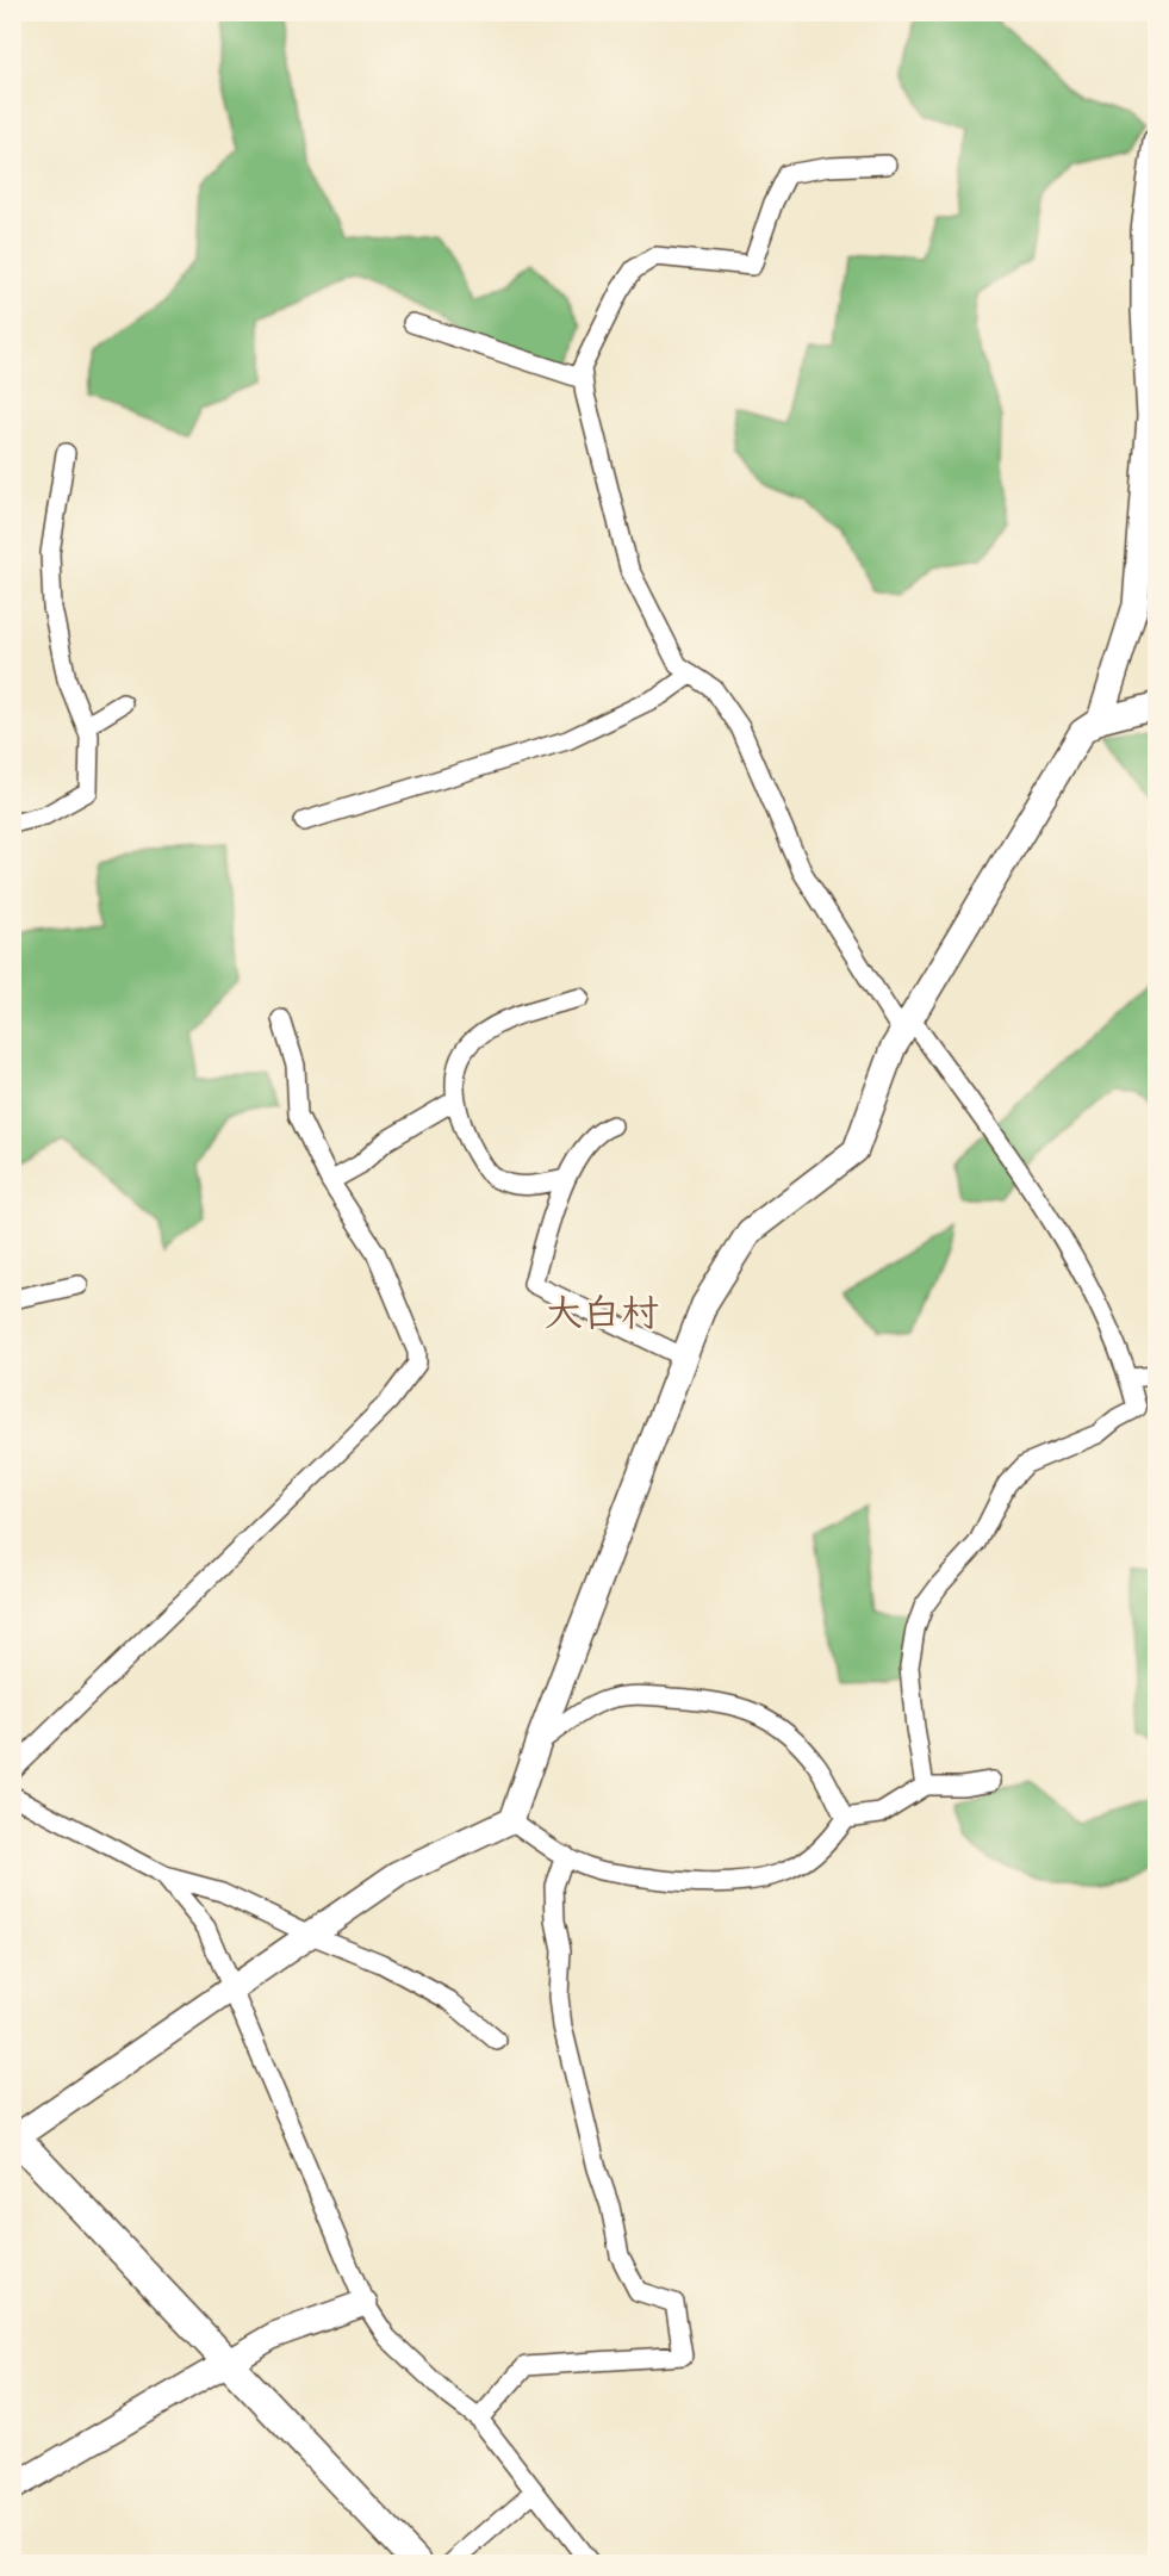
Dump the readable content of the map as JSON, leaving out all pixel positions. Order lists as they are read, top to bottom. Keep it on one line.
{"districts":["大白村"]}
